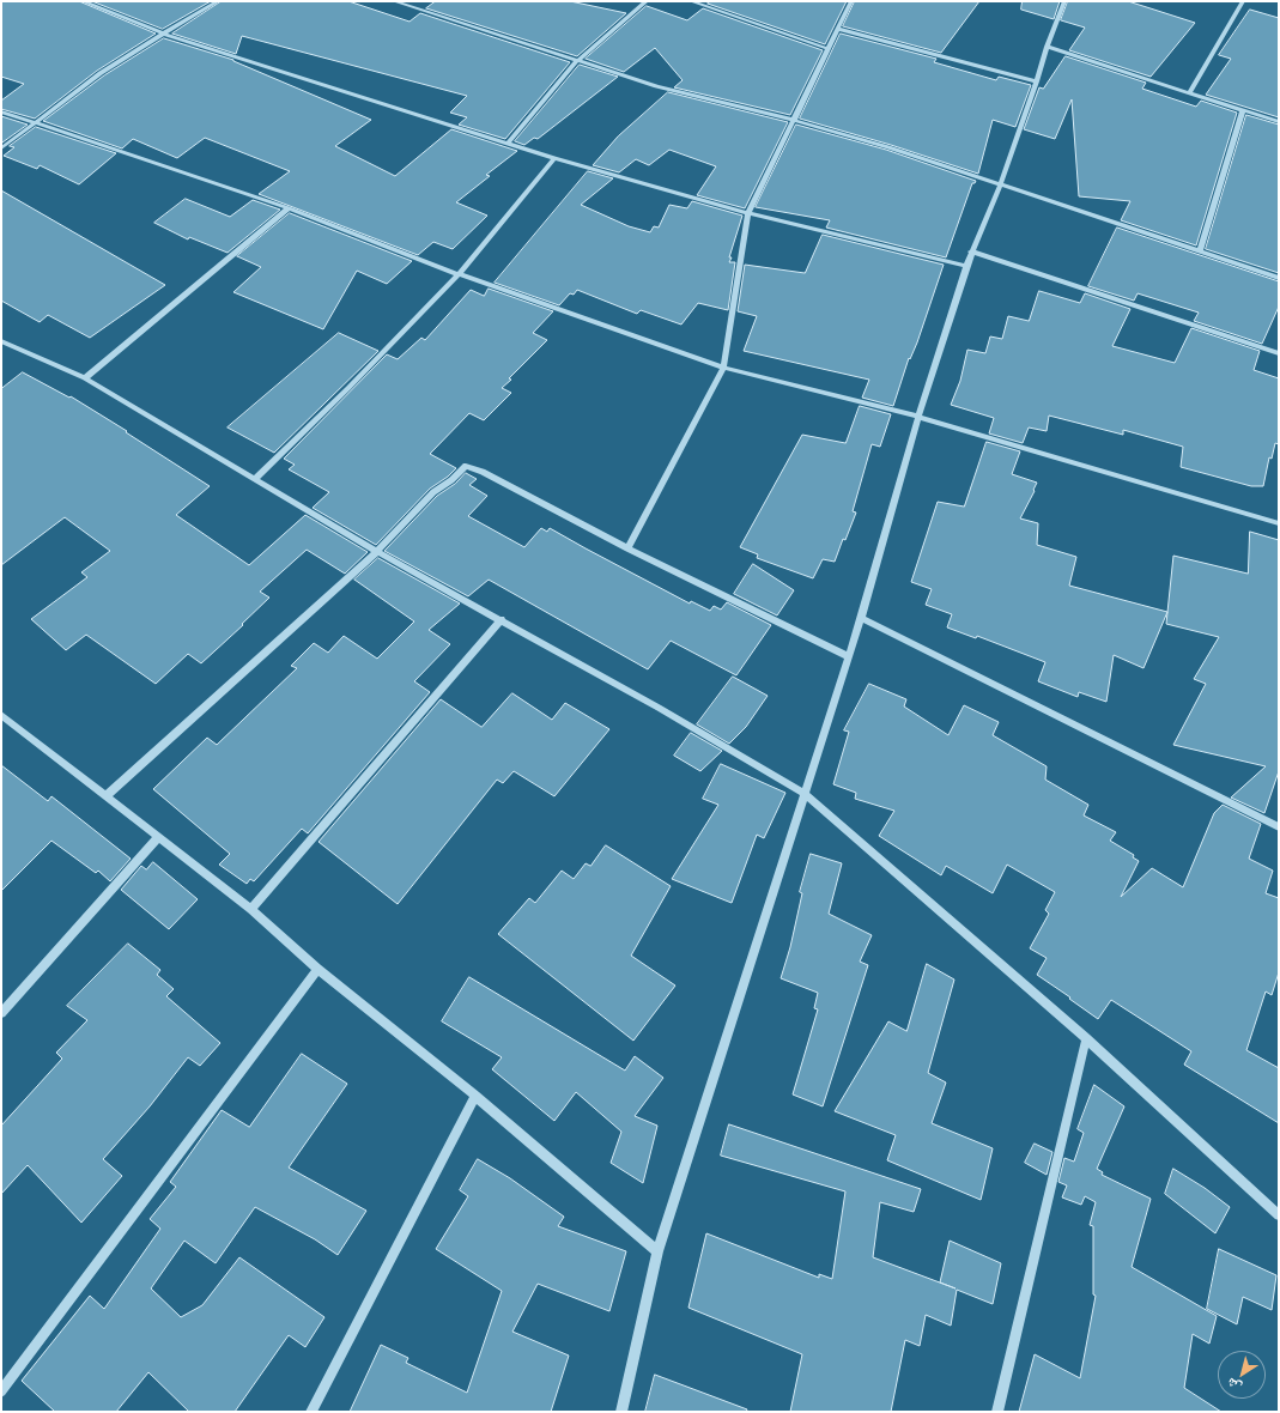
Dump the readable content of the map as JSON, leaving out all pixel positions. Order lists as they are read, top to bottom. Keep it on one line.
{"north":"bottom left"}
